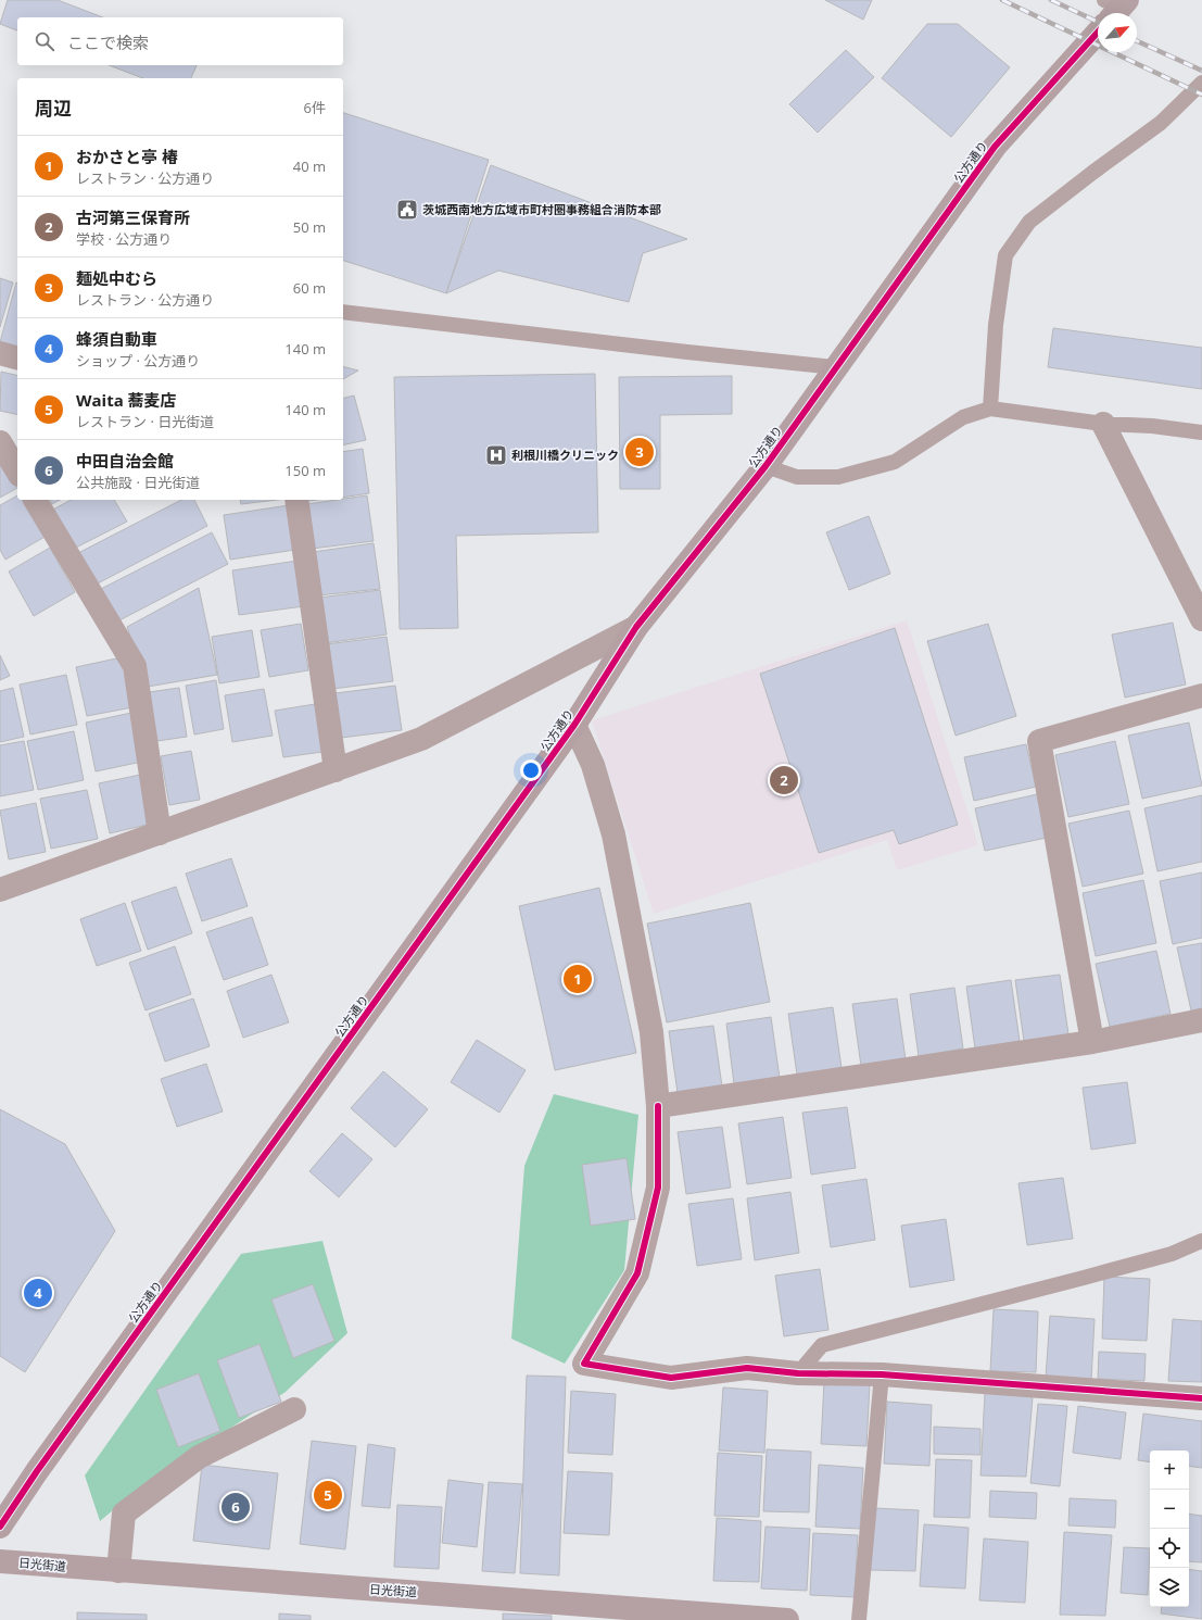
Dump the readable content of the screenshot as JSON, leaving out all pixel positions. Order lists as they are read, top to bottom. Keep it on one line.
{"streets":{"street":["公方通り","日光街道"]},"places":{"public building":["茨城西南地方広域市町村圏事務組合消防本部"],"hospital":["利根川橋クリニック"]},"north":"top right","page":{"search":"ここで検索","heading":["周辺","6件"],"list":[{"mark":"1","name":"おかさと亭 椿","note":"レストラン · 公方通り","value":"40 m"},{"mark":"2","name":"古河第三保育所","note":"学校 · 公方通り","value":"50 m"},{"mark":"3","name":"麺処中むら","note":"レストラン · 公方通り","value":"60 m"},{"mark":"4","name":"蜂須自動車","note":"ショップ · 公方通り","value":"140 m"},{"mark":"5","name":"Waita 蕎麦店","note":"レストラン · 日光街道","value":"140 m"},{"mark":"6","name":"中田自治会館","note":"公共施設 · 日光街道","value":"150 m"}],"pins":["3","2","1","4","5","6"],"map_buttons":["+","−"]}}
